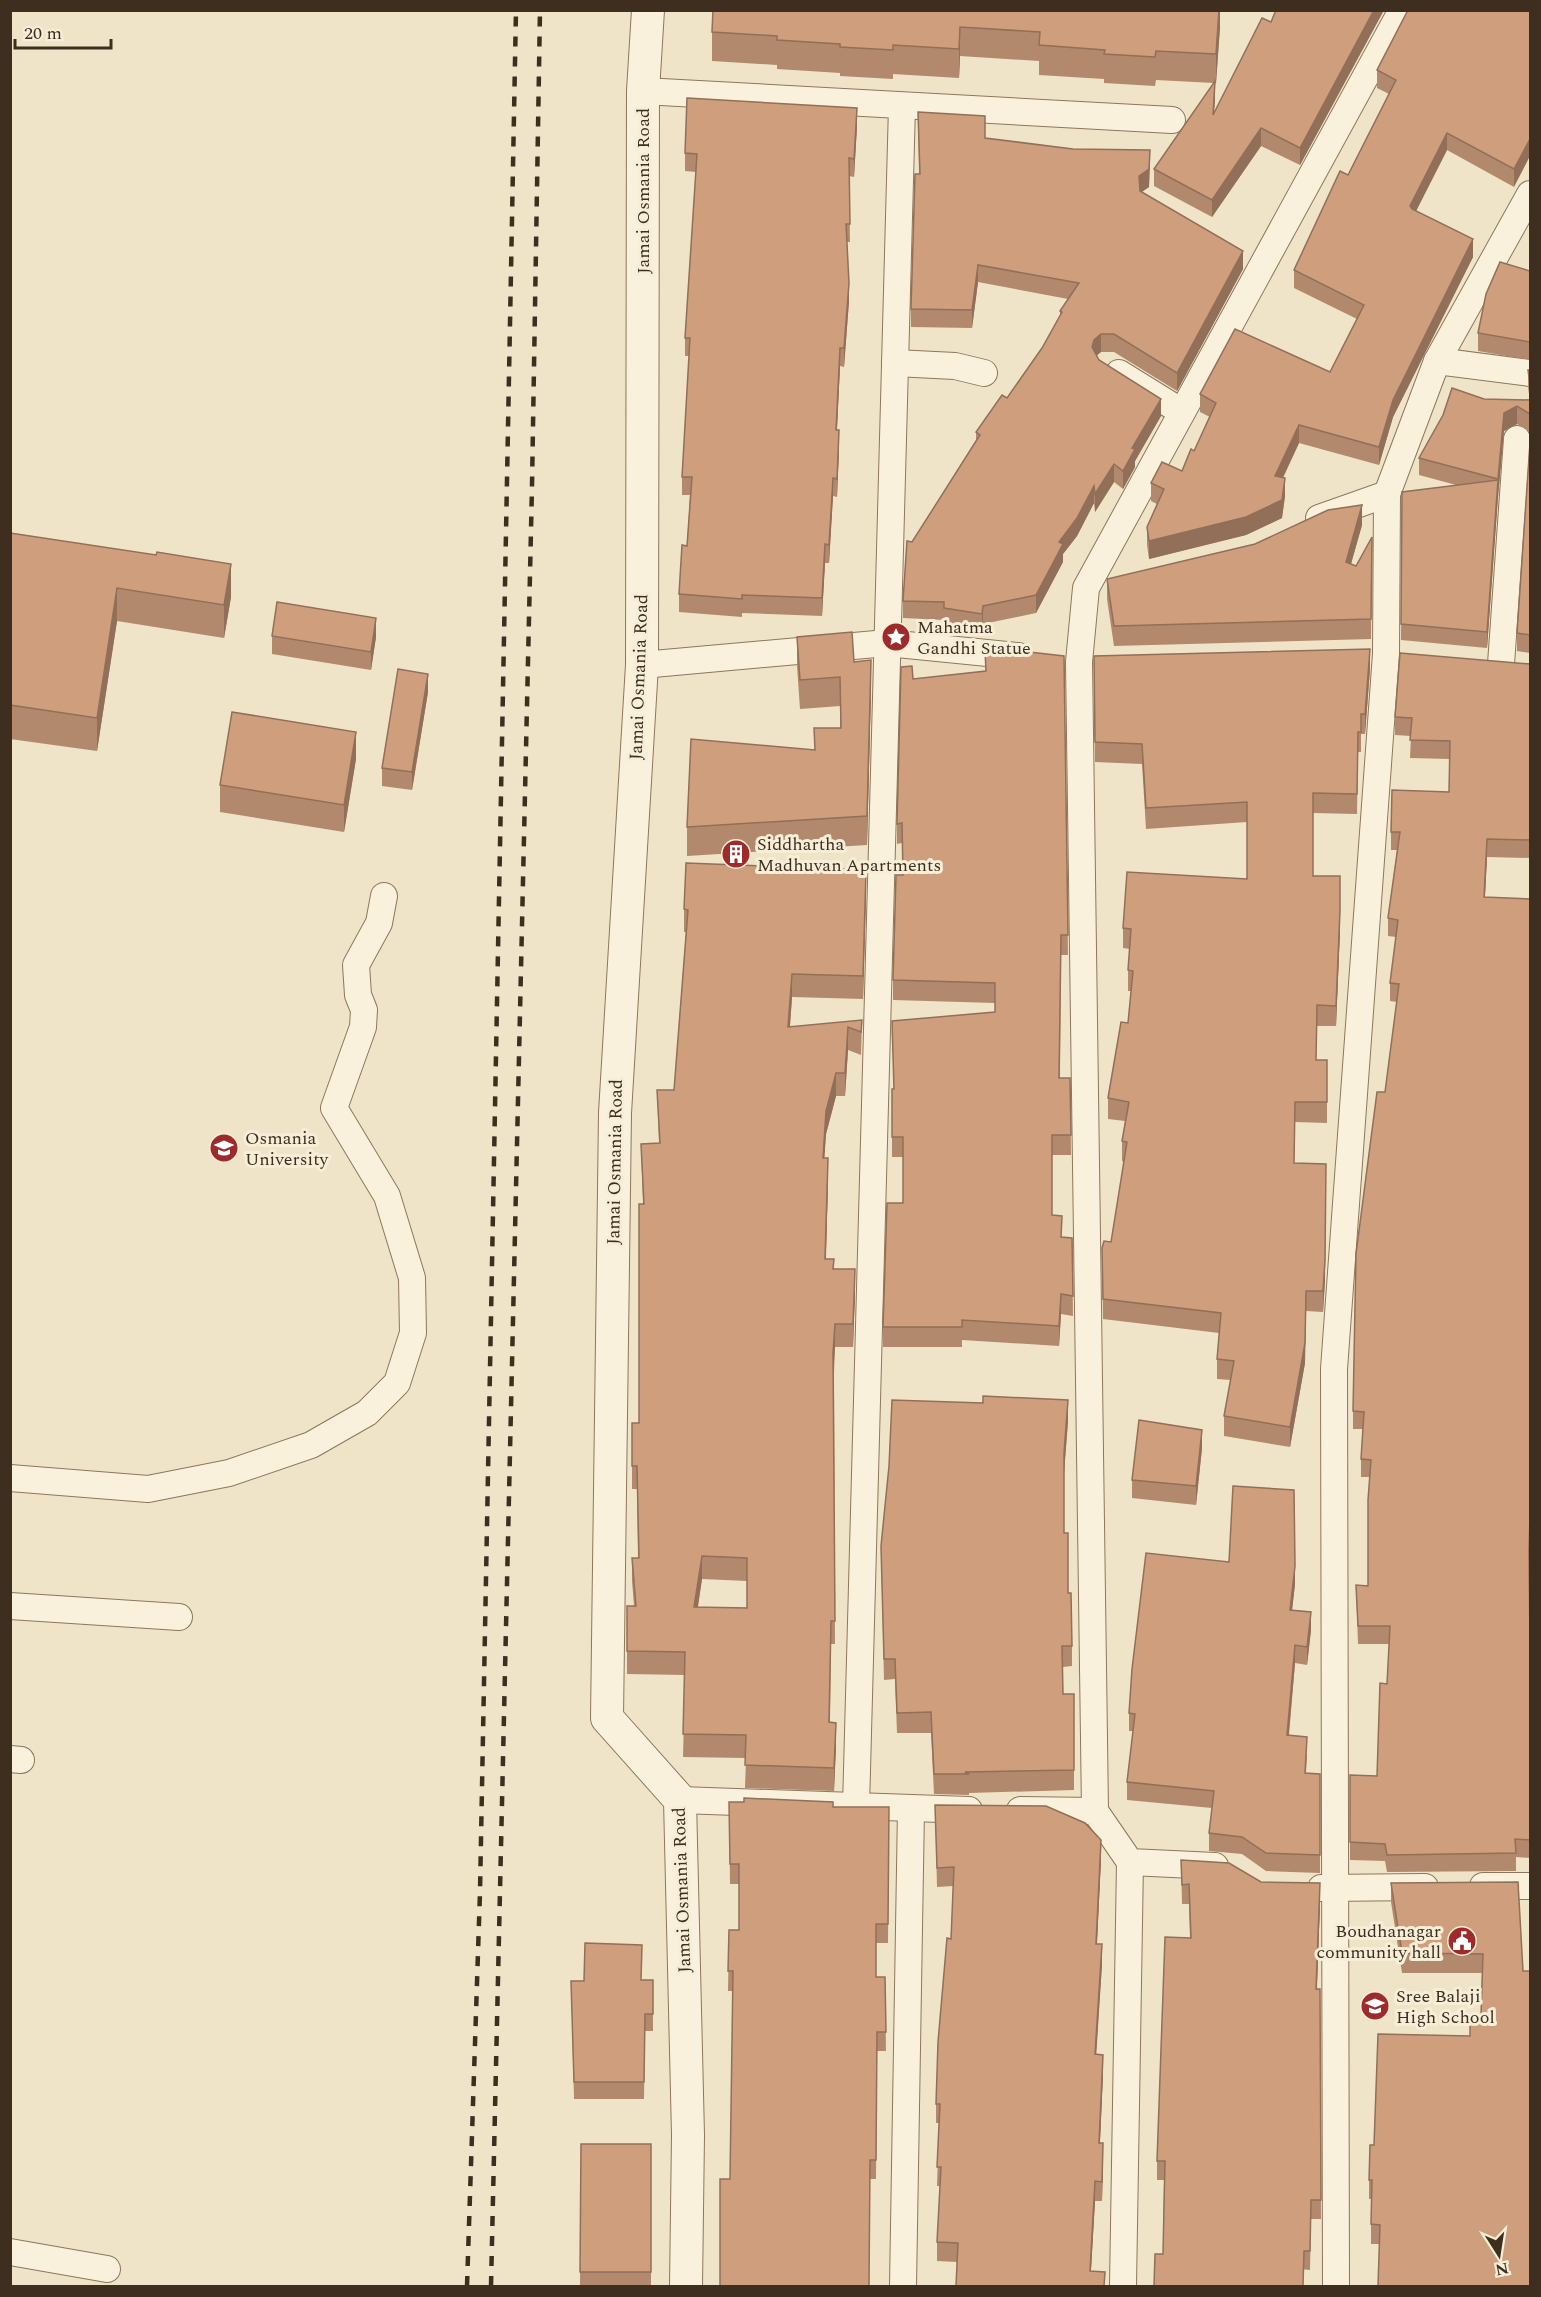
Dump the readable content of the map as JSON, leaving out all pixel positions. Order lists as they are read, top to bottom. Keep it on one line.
{"streets":{"street":["Jamai Osmania Road"]},"places":{"place":["Mahatma Gandhi Statue"],"building":["Siddhartha Madhuvan Apartments"],"school or university":["Osmania University","Sree Balaji High School"],"public building":["Boudhanagar community hall"]},"scale_bar":"20 m","north":"bottom"}
